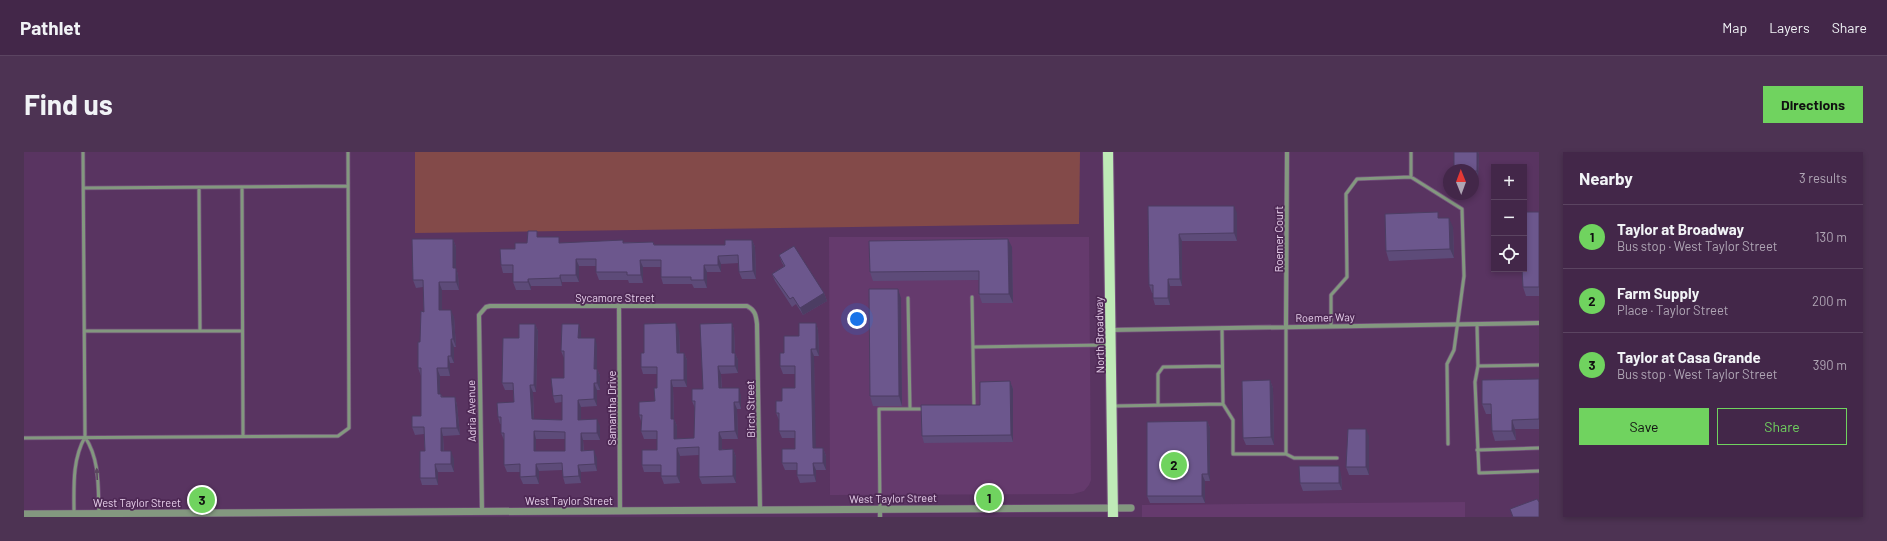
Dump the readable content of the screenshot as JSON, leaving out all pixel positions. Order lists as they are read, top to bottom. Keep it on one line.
{"streets":{"main road":["North Broadway"],"street":["Roemer Court","Sycamore Street","Roemer Way","Samantha Drive","Birch Street","Adria Avenue","West Taylor Street"]},"crossings":[["Roemer Court","Roemer Way"],["Sycamore Street","Samantha Drive"],["Sycamore Street","Birch Street"],["Sycamore Street","Adria Avenue"],["Roemer Way","North Broadway"],["North Broadway","West Taylor Street"],["Samantha Drive","West Taylor Street"],["Birch Street","West Taylor Street"],["Adria Avenue","West Taylor Street"]],"north":"top","page":{"header":"Pathlet","nav":["Map","Layers","Share"],"buttons":["Directions",["Save","Share"]],"title":"Find us","heading":["Nearby","3 results"],"map_buttons":["+","−"],"list":[{"mark":"1","name":"Taylor at Broadway","note":"Bus stop · West Taylor Street","value":"130 m"},{"mark":"2","name":"Farm Supply","note":"Place · Taylor Street","value":"200 m"},{"mark":"3","name":"Taylor at Casa Grande","note":"Bus stop · West Taylor Street","value":"390 m"}],"pins":["2","1","3"]}}
